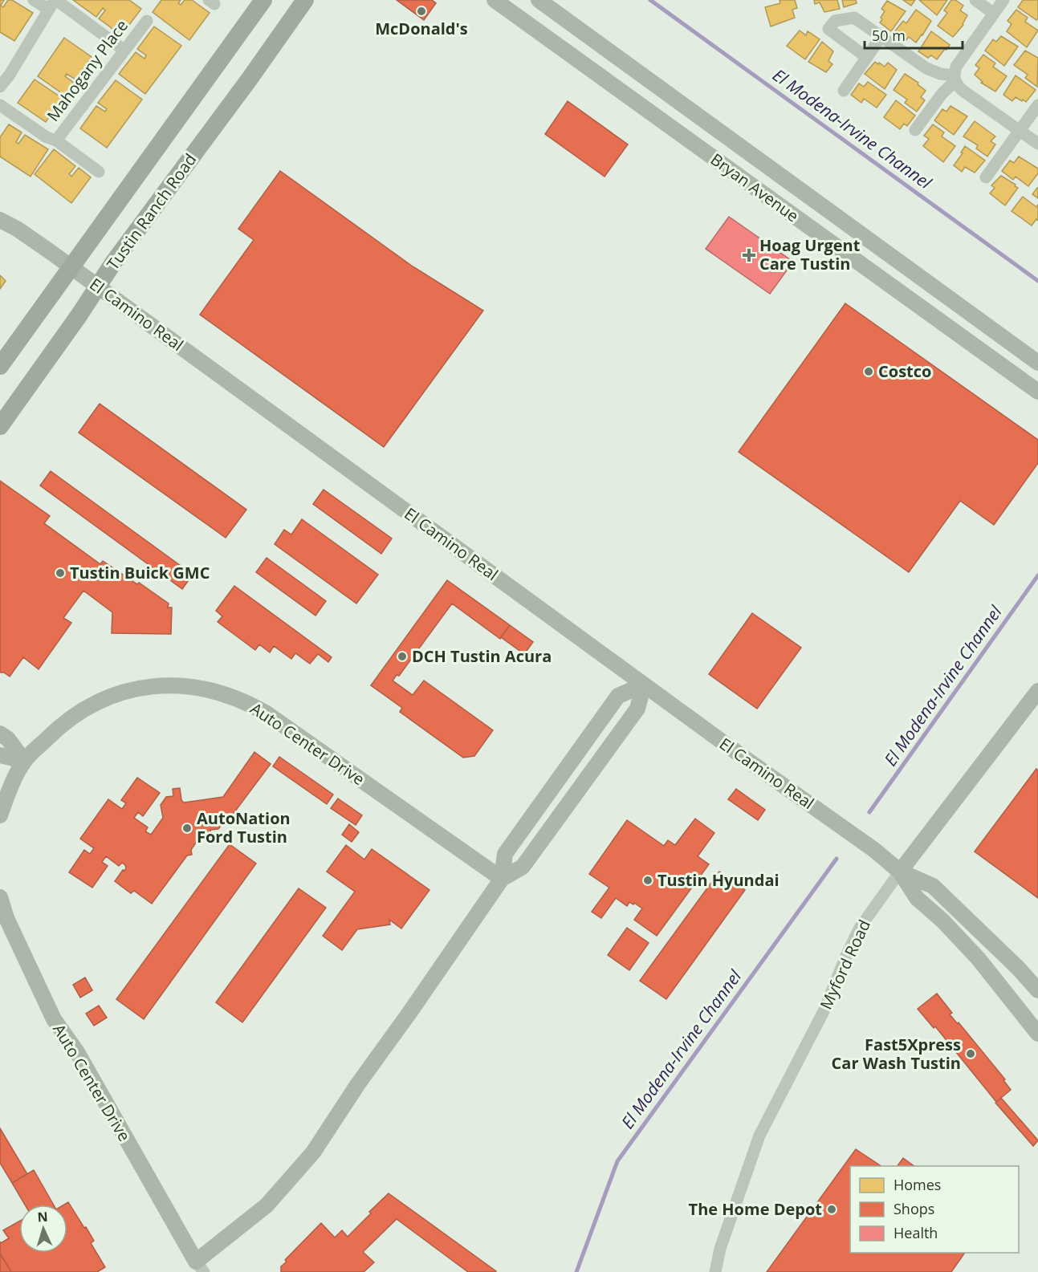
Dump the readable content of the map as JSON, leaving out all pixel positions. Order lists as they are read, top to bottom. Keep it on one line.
{"streets":{"main road":["Bryan Avenue","Tustin Ranch Road","El Camino Real","Auto Center Drive","Myford Road"],"street":["Mahogany Place"]},"crossings":[["Tustin Ranch Road","El Camino Real"],["El Camino Real","Auto Center Drive"],["El Camino Real","Myford Road"]],"water":["El Modena-Irvine Channel"],"places":{"other":["McDonald's","Costco","Tustin Buick GMC","DCH Tustin Acura","AutoNation Ford Tustin","Tustin Hyundai","Fast5Xpress Car Wash Tustin","The Home Depot"],"health":["Hoag Urgent Care Tustin"]},"legend":["Homes","Shops","Health"],"scale_bar":"50 m","north":"top"}
